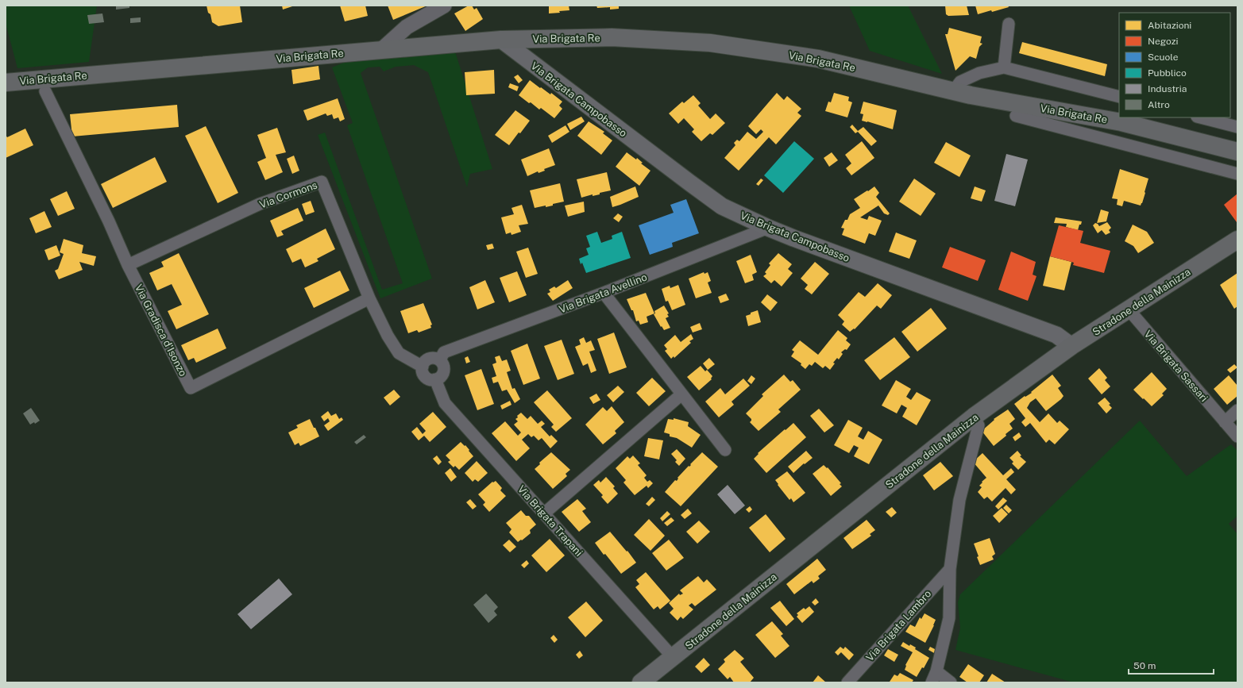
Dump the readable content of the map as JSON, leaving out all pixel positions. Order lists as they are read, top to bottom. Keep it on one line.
{"streets":{"main road":["Via Brigata Re","Via Brigata Campobasso","Stradone della Mainizza"],"street":["Via Cormons","Via Brigata Avellino","Via Gradisca d'Isonzo","Via Brigata Sassari","Via Brigata Trapani","Via Brigata Lambro"]},"crossings":[["Via Brigata Re","Via Brigata Campobasso"],["Via Brigata Campobasso","Via Brigata Avellino"],["Via Brigata Campobasso","Stradone della Mainizza"],["Via Cormons","Via Brigata Avellino"],["Via Cormons","Via Gradisca d'Isonzo"],["Via Cormons","Via Brigata Trapani"],["Via Brigata Avellino","Via Brigata Trapani"],["Stradone della Mainizza","Via Brigata Sassari"],["Stradone della Mainizza","Via Brigata Trapani"]],"legend":["Abitazioni","Negozi","Scuole","Pubblico","Industria","Altro"],"scale_bar":"50 m"}
